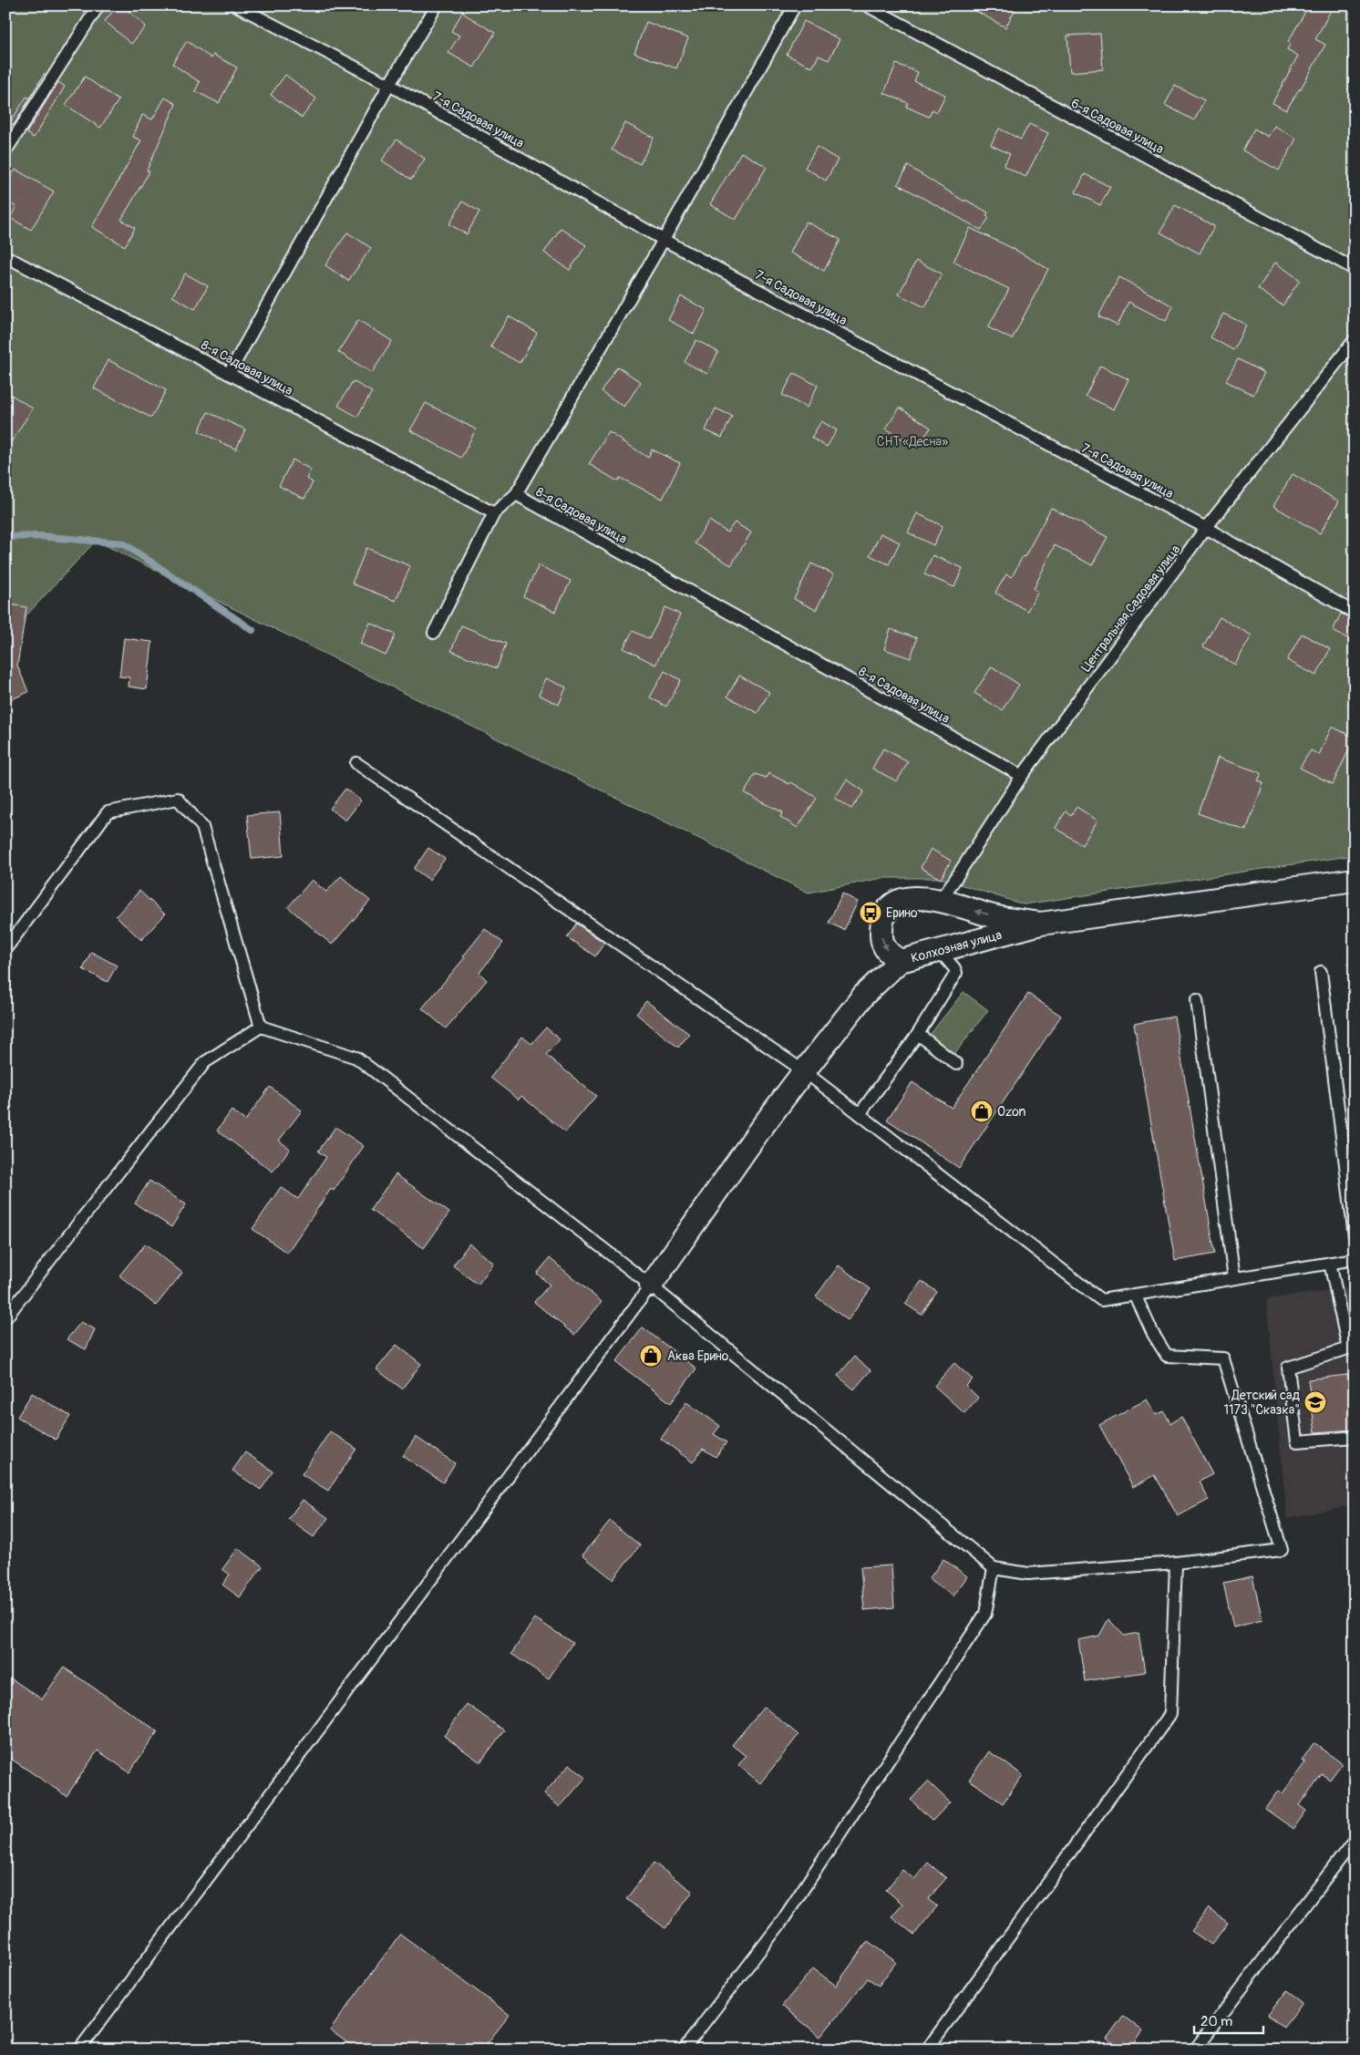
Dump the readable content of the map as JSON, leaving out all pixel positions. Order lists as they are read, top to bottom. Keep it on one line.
{"streets":{"street":["Колхозная улица"],"lane":["7-я Садовая улица","6-я Садовая улица","8-я Садовая улица","Центральная Садовая улица"]},"crossings":[["7-я Садовая улица","Центральная Садовая улица"],["8-я Садовая улица","Центральная Садовая улица"],["Центральная Садовая улица","Колхозная улица"]],"parks":["СНТ «Десна»"],"places":{"bus stop":["Ерино"],"shop":["Ozon","Аква Ерино"],"school or university":["Детский сад 1173 \"Сказка\""]},"scale_bar":"20 m"}
